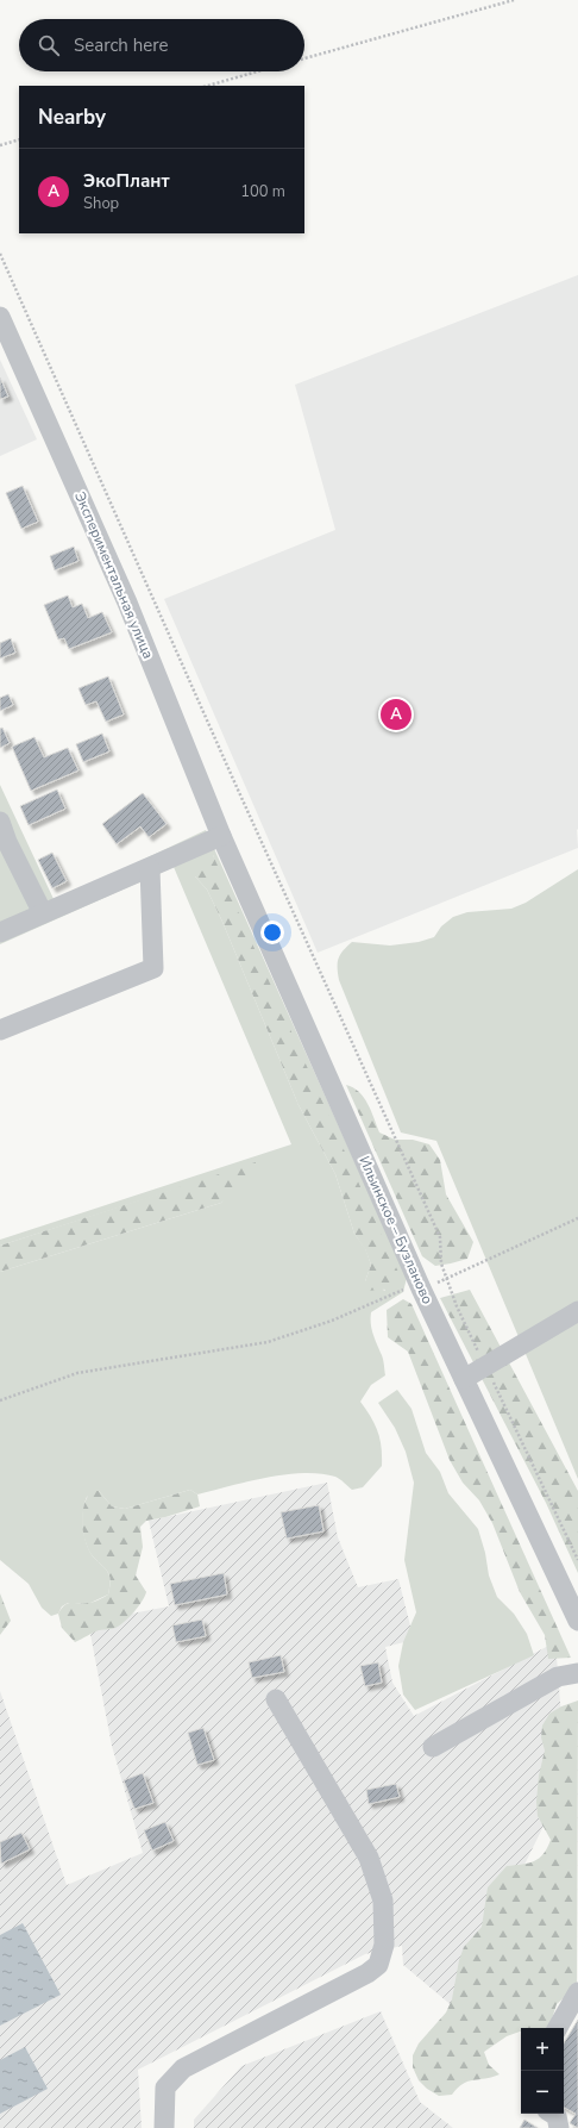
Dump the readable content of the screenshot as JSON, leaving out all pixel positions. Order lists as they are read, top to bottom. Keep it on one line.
{"streets":{"street":["Экспериментальная улица","Ильинское – Бузланово"]},"crossings":[["Экспериментальная улица","Ильинское – Бузланово"]],"page":{"search":"Search here","heading":"Nearby","list":[{"mark":"A","name":"ЭкоПлант","note":"Shop","value":"100 m"}],"pins":"A","map_buttons":["+","−"]}}
